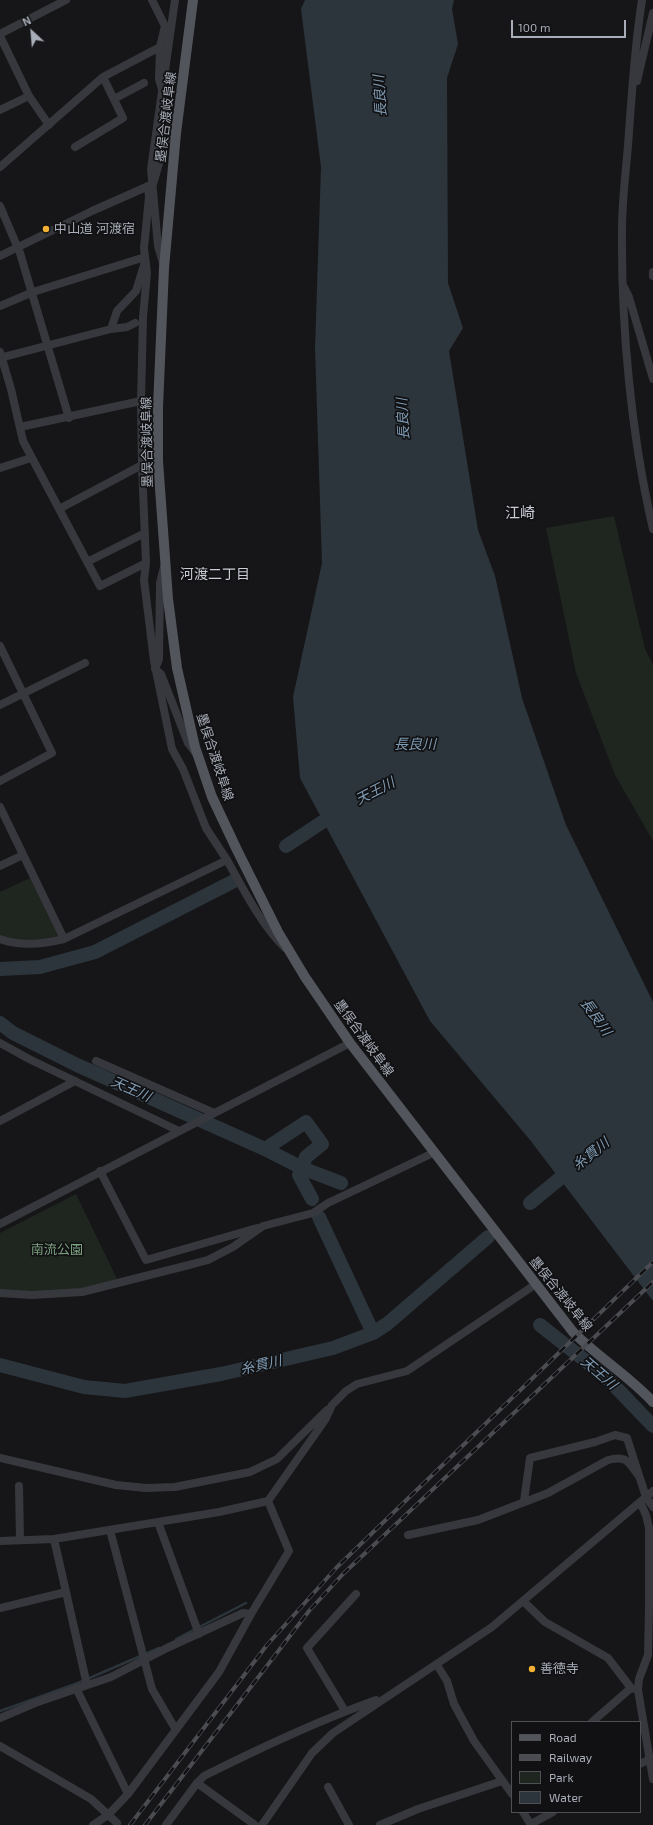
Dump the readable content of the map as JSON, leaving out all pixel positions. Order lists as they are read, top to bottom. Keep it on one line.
{"streets":{"main road":["墨俣合渡岐阜線"]},"districts":["江崎","河渡二丁目"],"water":["長良川","天王川","糸貫川"],"parks":["南流公園"],"places":["中山道 河渡宿","善徳寺"],"legend":["Road","Railway","Park","Water"],"scale_bar":"100 m","north":"top left"}
